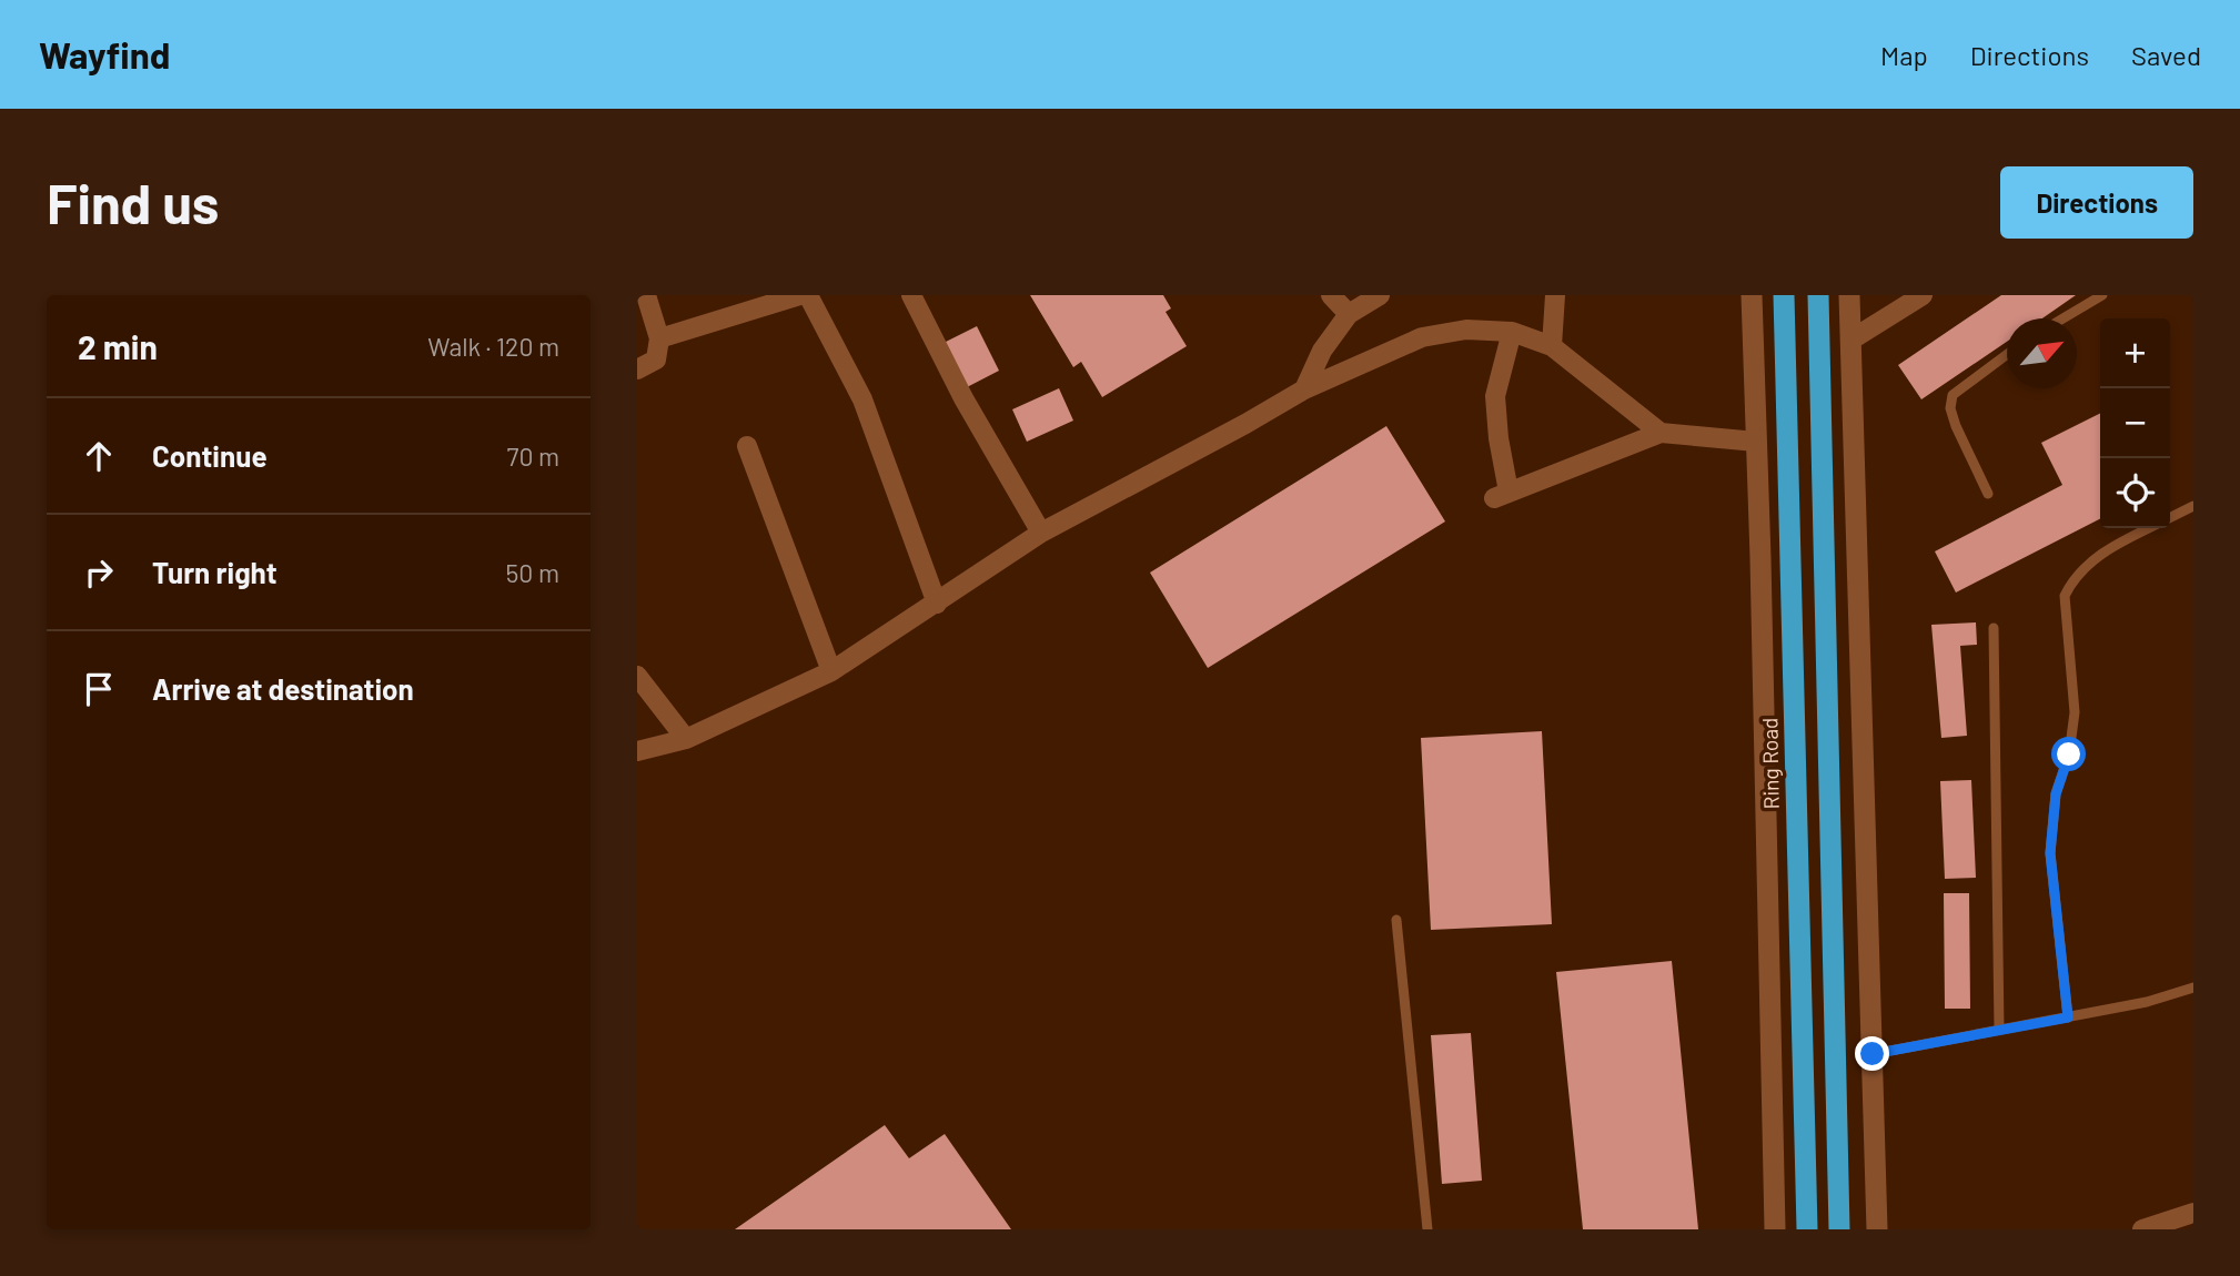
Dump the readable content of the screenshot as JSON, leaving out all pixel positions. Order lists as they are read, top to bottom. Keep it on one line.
{"streets":{"highway":["Ring Road"]},"north":"top right","page":{"header":"Wayfind","nav":["Map","Directions","Saved"],"buttons":"Directions","title":"Find us","heading":["2 min","Walk · 120 m"],"map_buttons":["+","−"],"list":[["Continue","70 m"],["Turn right","50 m"],"Arrive at destination"]}}
